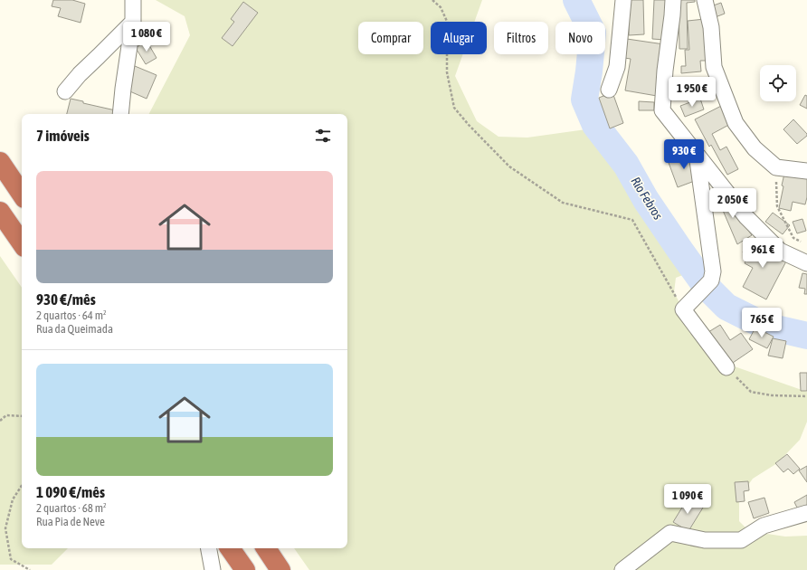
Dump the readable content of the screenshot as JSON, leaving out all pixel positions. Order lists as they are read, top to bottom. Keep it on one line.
{"water":["Rio Febros"],"page":{"price":["1 080 €","1 950 €","930 €","2 050 €","961 €","765 €","1 090 €"],"chip":["Comprar","Alugar","Filtros","Novo"],"heading":"7 imóveis","list":[{"name":"930 €/mês","note":"2 quartos · 64 m² · Rua da Queimada"},{"name":"1 090 €/mês","note":"2 quartos · 68 m² · Rua Pia de Neve"}]}}
